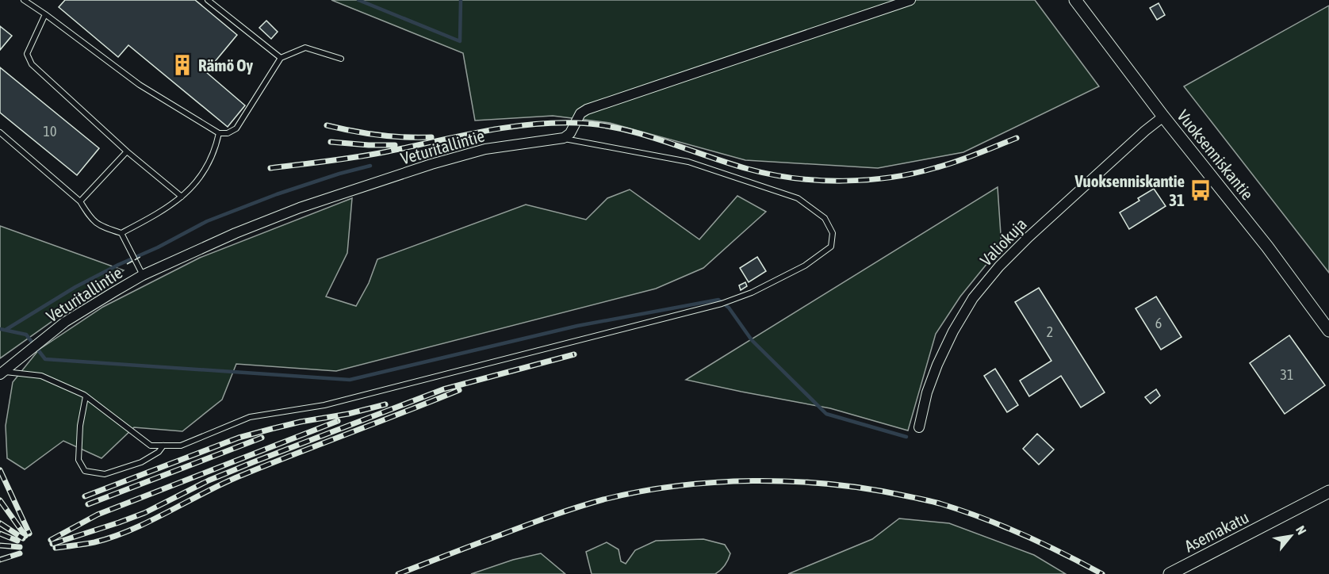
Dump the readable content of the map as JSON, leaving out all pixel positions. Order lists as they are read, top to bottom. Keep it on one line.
{"streets":{"street":["Veturitallintie","Vuoksenniskantie","Valiokuja","Asemakatu"]},"crossings":[["Vuoksenniskantie","Valiokuja"]],"places":{"building":["Rämö Oy"],"bus stop":["Vuoksenniskantie 31"]},"house_numbers":["10","6","2","31"],"north":"top right"}
